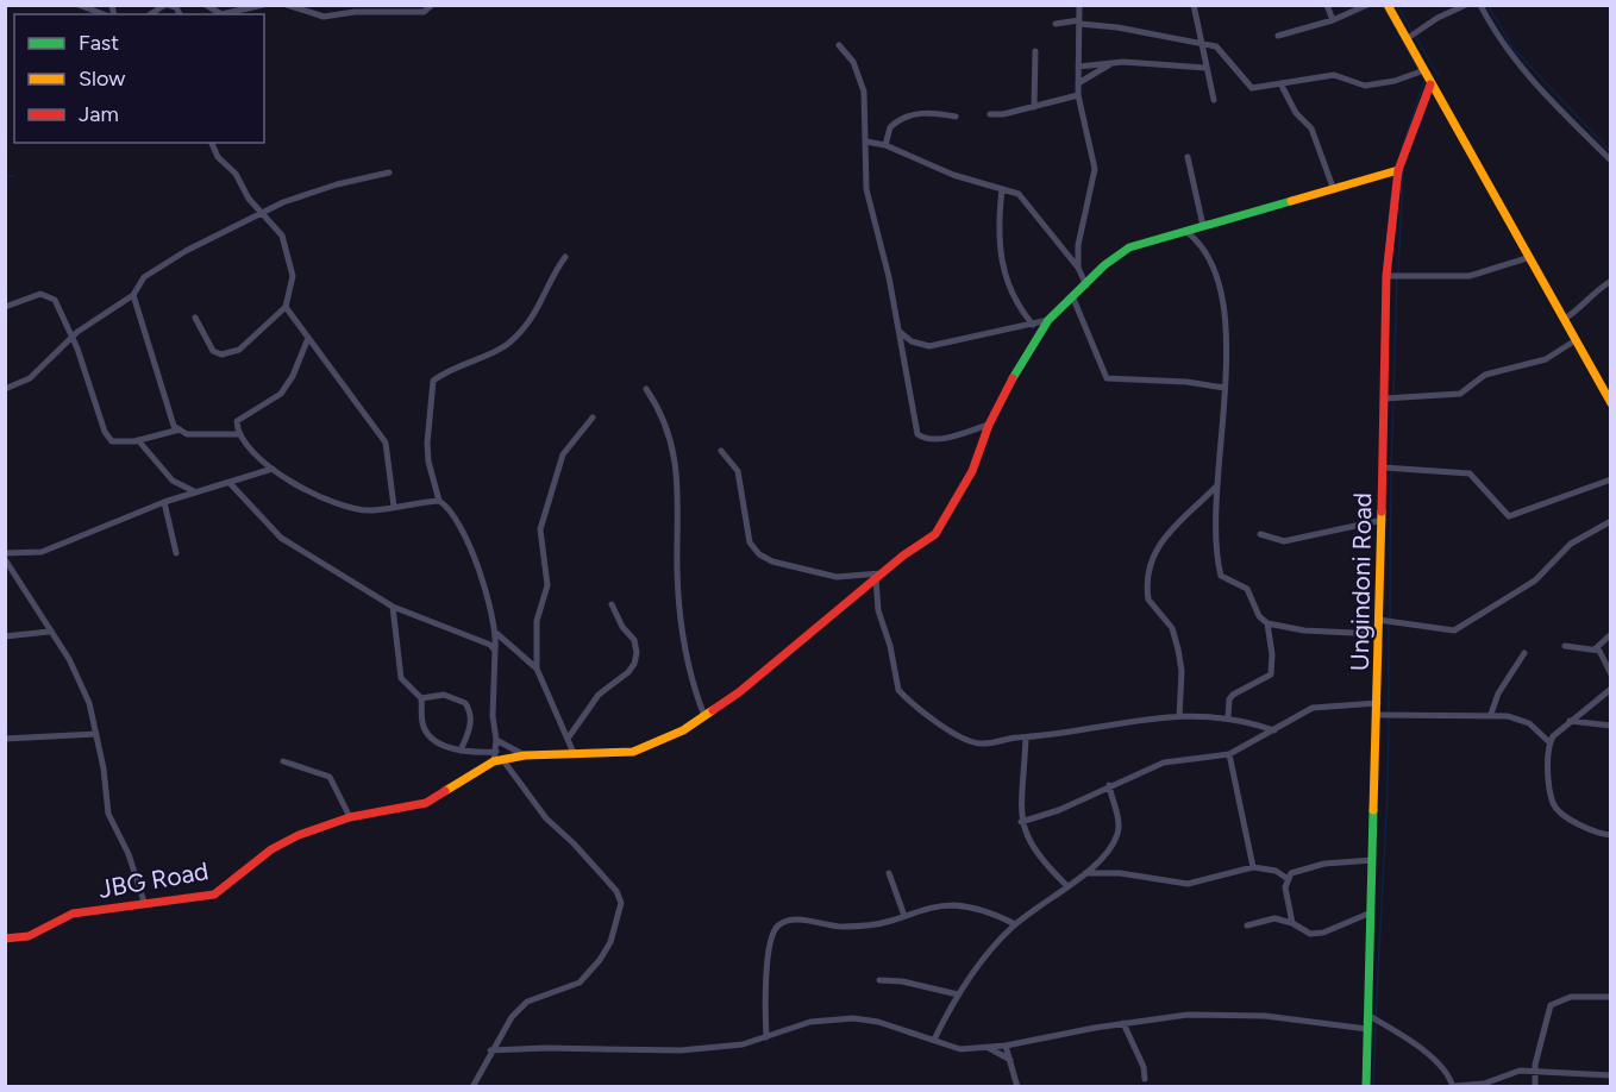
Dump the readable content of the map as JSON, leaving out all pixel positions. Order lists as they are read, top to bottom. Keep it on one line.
{"streets":{"street":["Ungindoni Road","JBG Road"]},"legend":["Fast","Slow","Jam"]}
